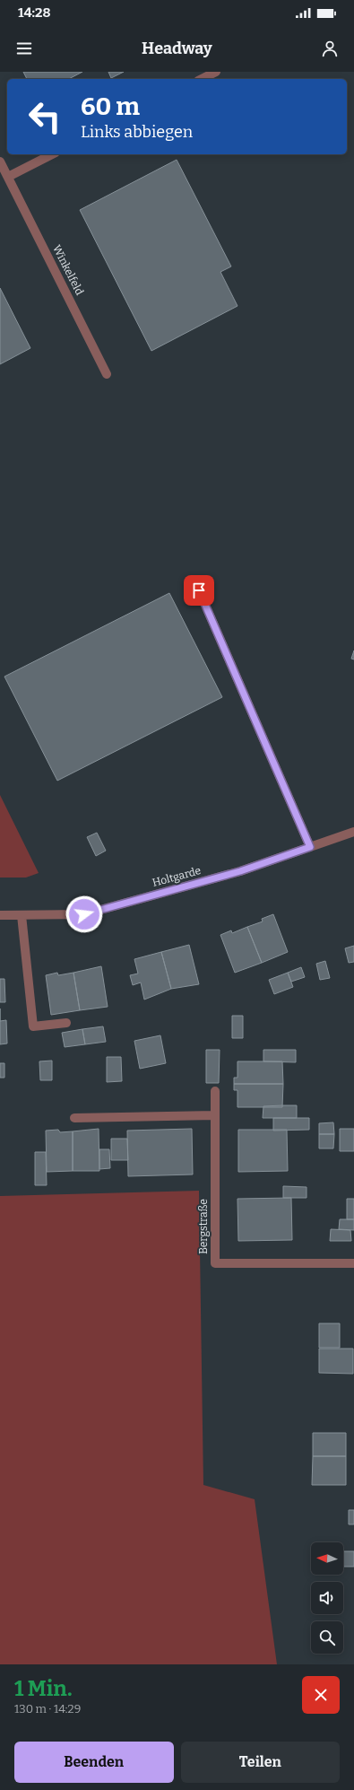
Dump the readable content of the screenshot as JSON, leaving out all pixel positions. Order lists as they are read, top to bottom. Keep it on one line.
{"streets":{"street":["Winkelfeld","Holtgarde","Bergstraße"]},"north":"left","page":{"status":"14:28","header":"Headway","turn":["60 m","Links abbiegen"],"heading":["1 Min.","130 m · 14:29"],"buttons":["Beenden","Teilen"]}}
